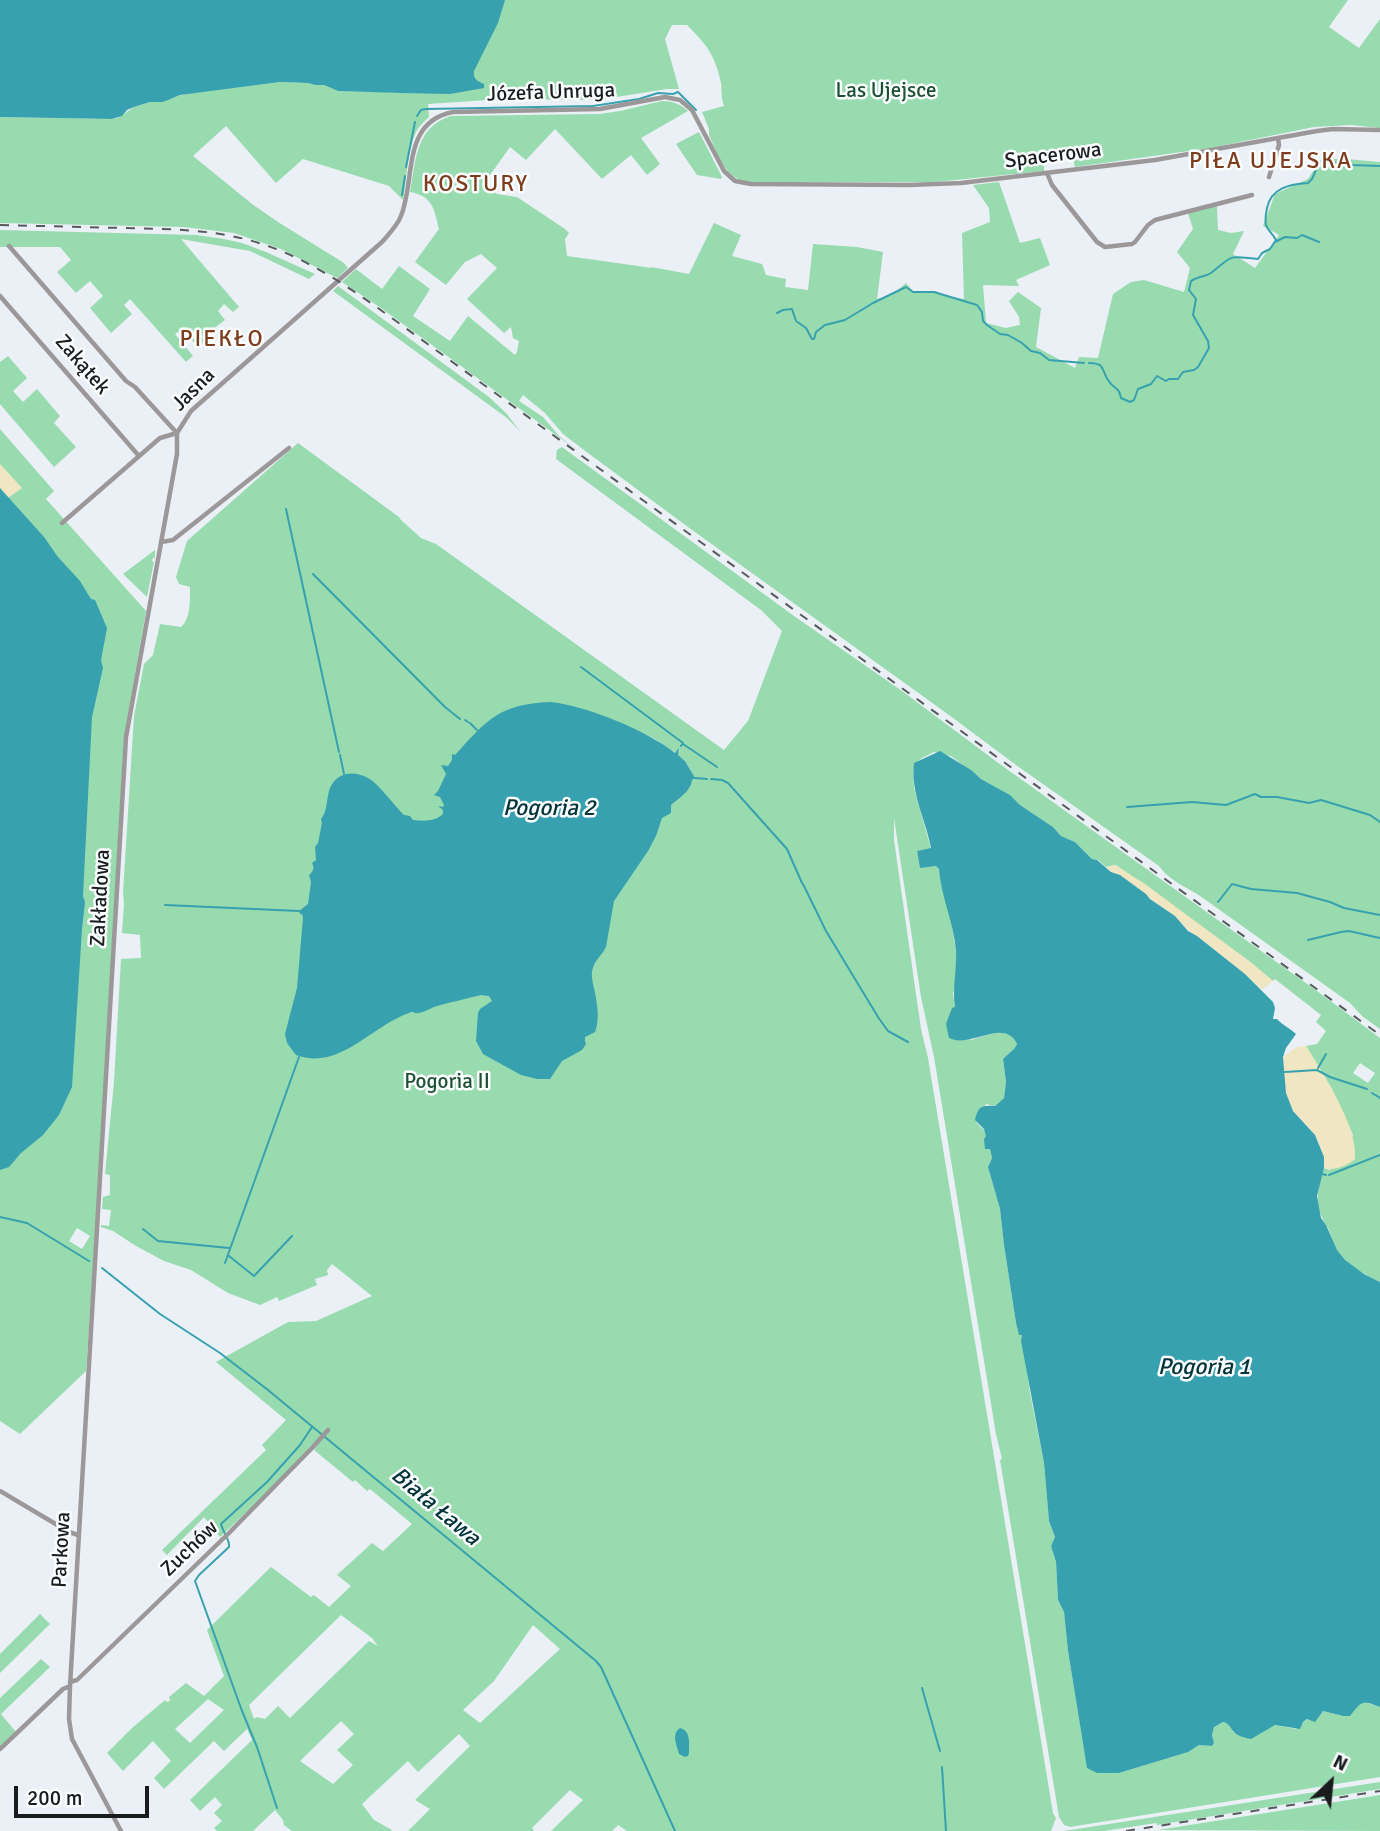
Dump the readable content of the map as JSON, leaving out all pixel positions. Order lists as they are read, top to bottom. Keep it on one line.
{"streets":{"street":["Józefa Unruga","Spacerowa","Zakątek","Jasna","Zakładowa","Zuchów","Parkowa"]},"crossings":[["Józefa Unruga","Spacerowa"],["Józefa Unruga","Jasna"],["Zakątek","Jasna"],["Jasna","Zakładowa"],["Zakładowa","Parkowa"],["Zuchów","Parkowa"]],"districts":["PIŁA UJEJSKA","KOSTURY","PIEKŁO"],"water":["Pogoria 2","Pogoria 1","Biała Ława"],"parks":["Las Ujejsce","Pogoria II"],"scale_bar":"200 m","north":"top right"}
